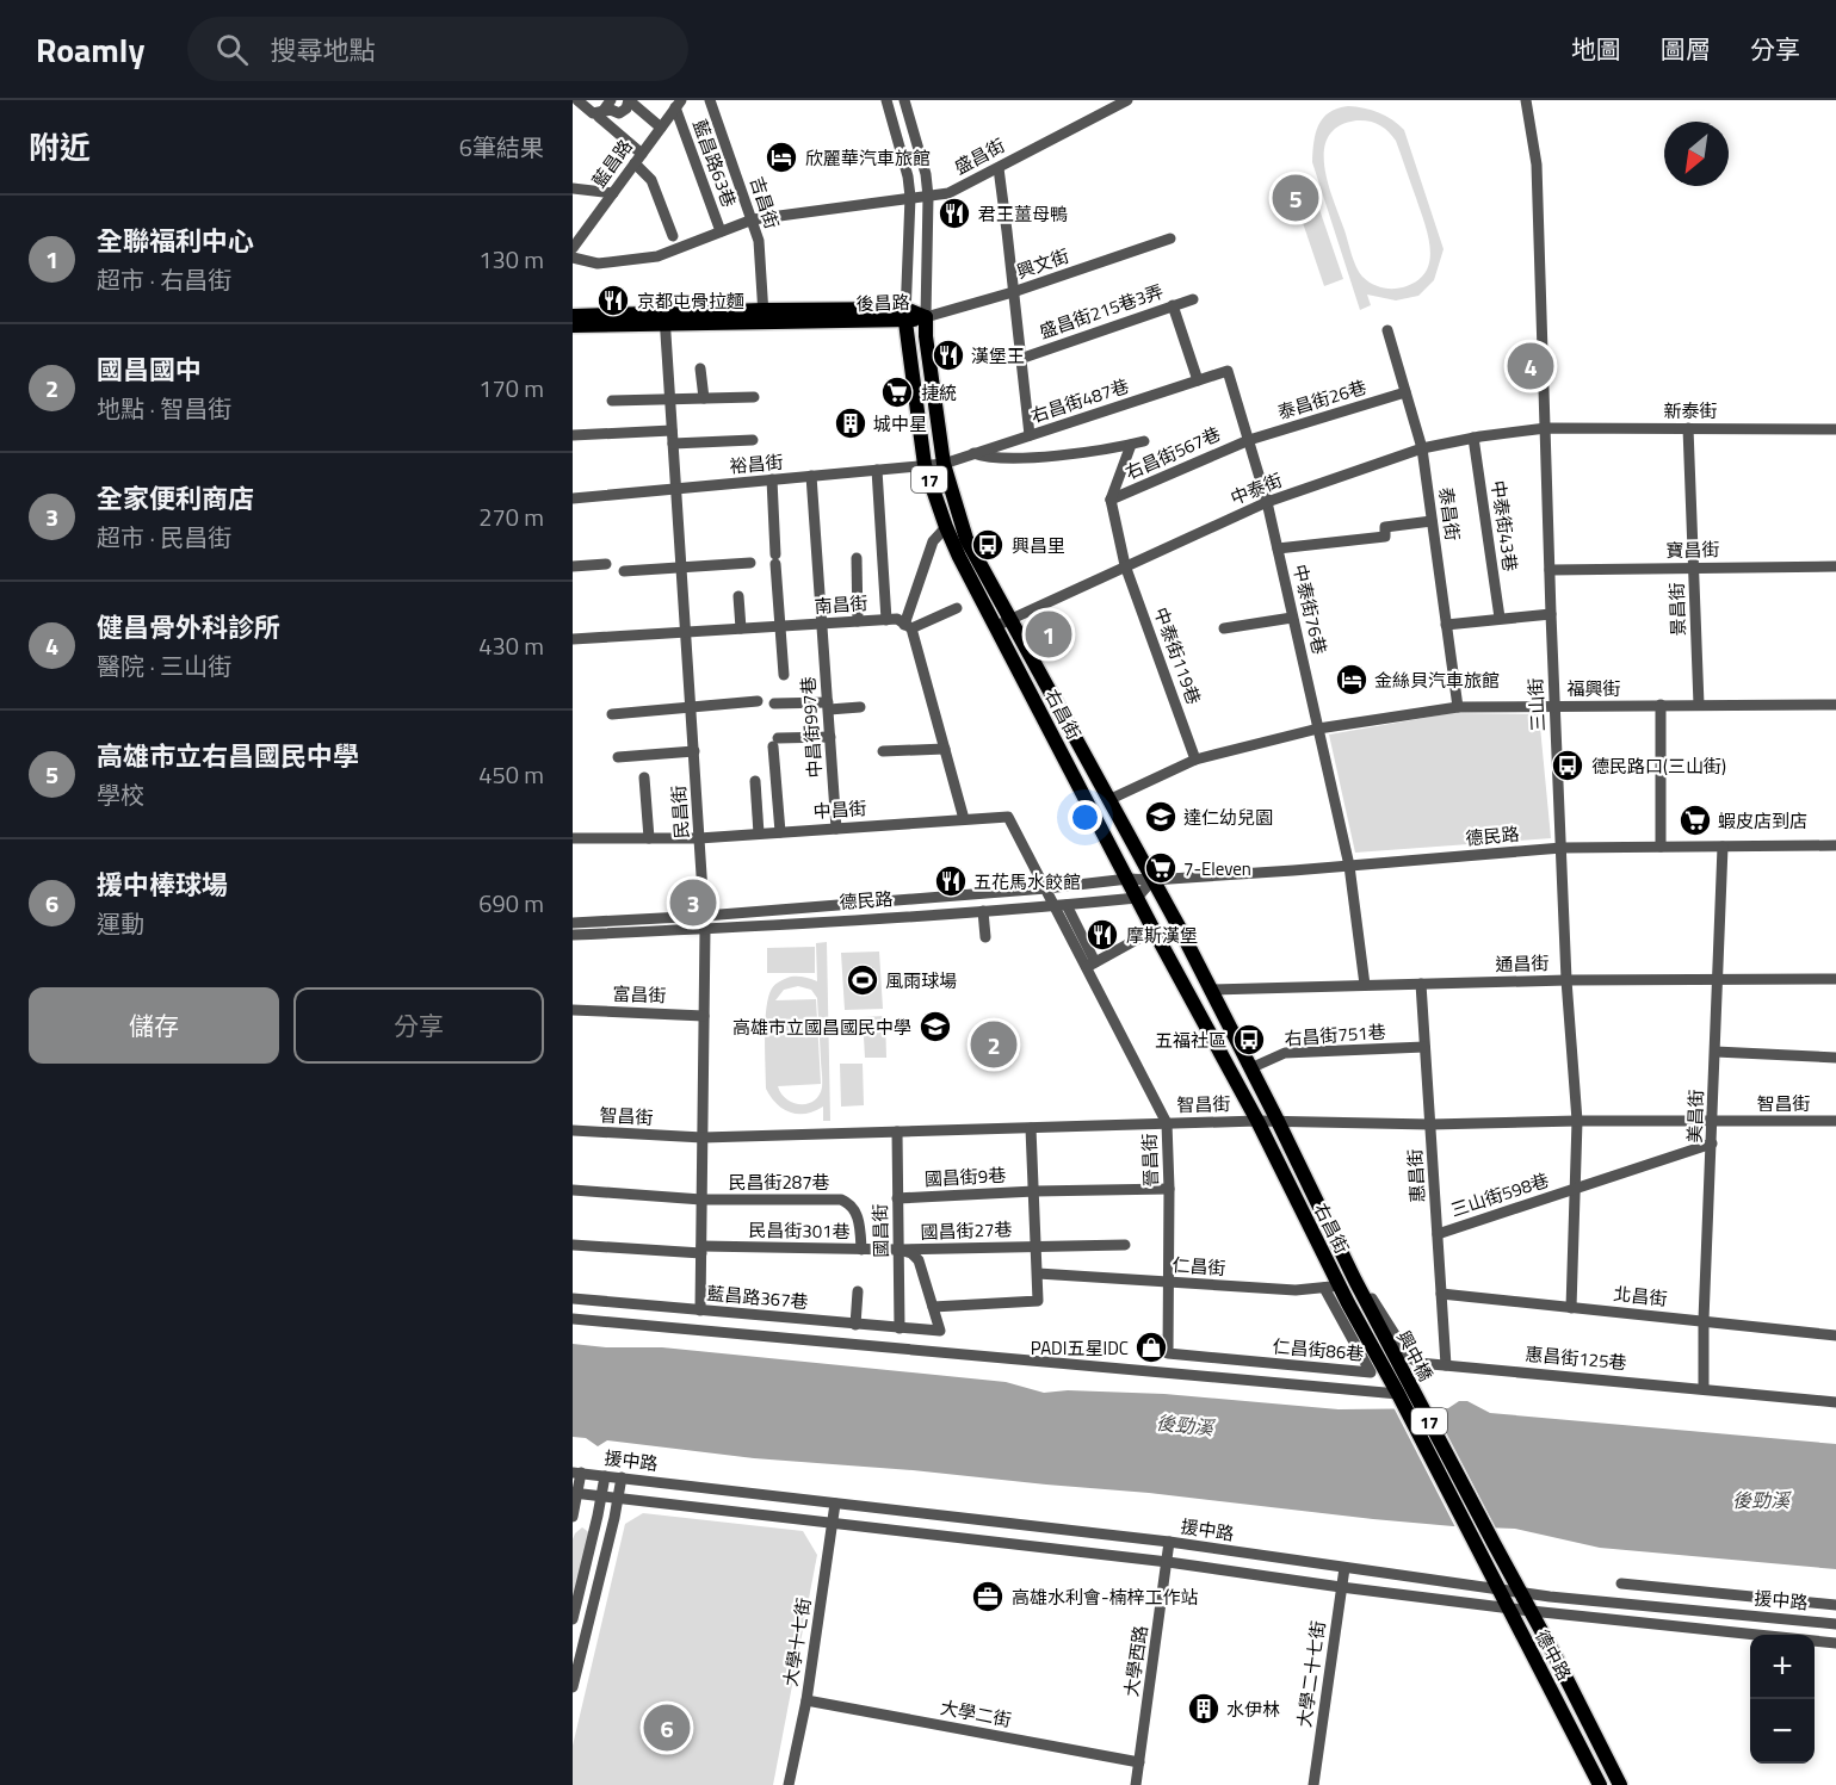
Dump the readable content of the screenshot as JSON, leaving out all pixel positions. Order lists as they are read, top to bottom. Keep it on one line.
{"streets":{"main road":["後昌路","17","右昌街","興中橋","德中路"],"street":["盛昌街","藍昌路","藍昌路63巷","吉昌街","興文街","盛昌街215巷3弄","泰昌街26巷","右昌街487巷","新泰街","右昌街567巷","裕昌街","中泰街","泰昌街","中泰街43巷","寶昌街","南昌街","中泰街76巷","景昌街","中泰街119巷","福興街","三山街","中昌街997巷","中昌街","民昌街","德民路","通昌街","富昌街","右昌街751巷","智昌街","美昌街","晉昌街","惠昌街","國昌街9巷","民昌街287巷","三山街598巷","民昌街301巷","國昌街","國昌街27巷","仁昌街","北昌街","藍昌路367巷","仁昌街86巷","惠昌街125巷","援中路","大學十七街","大學西路","大學二十七街","大學二街"]},"crossings":[["盛昌街","藍昌路63巷"],["盛昌街","吉昌街"],["盛昌街","右昌街"],["藍昌路","藍昌路63巷"],["吉昌街","後昌路"],["興文街","後昌路"],["興文街","右昌街"],["後昌路","右昌街"],["後昌路","民昌街"],["泰昌街26巷","右昌街567巷"],["泰昌街26巷","泰昌街"],["泰昌街26巷","中泰街76巷"],["右昌街487巷","裕昌街"],["右昌街487巷","中泰街76巷"],["右昌街487巷","右昌街"],["新泰街","中泰街"],["新泰街","景昌街"],["新泰街","三山街"],["右昌街567巷","中泰街76巷"],["右昌街567巷","中泰街119巷"],["裕昌街","右昌街"],["裕昌街","中昌街997巷"],["裕昌街","民昌街"],["中泰街","泰昌街"],["中泰街","中泰街43巷"],["中泰街","中泰街76巷"],["中泰街","中泰街119巷"],["中泰街","三山街"],["中泰街","右昌街"],["泰昌街","福興街"],["寶昌街","景昌街"],["寶昌街","三山街"],["南昌街","中昌街997巷"],["南昌街","民昌街"],["中泰街76巷","福興街"],["中泰街76巷","德民路"],["中泰街76巷","通昌街"],["景昌街","福興街"],["中泰街119巷","福興街"],["福興街","三山街"],["福興街","右昌街"],["三山街","德民路"],["三山街","通昌街"],["三山街","智昌街"],["三山街","三山街598巷"],["三山街","北昌街"],["右昌街","德民路"],["右昌街","通昌街"],["右昌街","右昌街751巷"],["右昌街","智昌街"],["右昌街","仁昌街"],["右昌街","仁昌街86巷"],["右昌街","興中橋"],["右昌街","惠昌街125巷"],["中昌街997巷","中昌街"],["中昌街","民昌街"],["中昌街","德民路"],["中昌街","晉昌街"],["民昌街","德民路"],["民昌街","富昌街"],["民昌街","智昌街"],["民昌街","民昌街287巷"],["民昌街","民昌街301巷"],["民昌街","藍昌路367巷"],["德民路","美昌街"],["德民路","晉昌街"],["通昌街","美昌街"],["通昌街","惠昌街"],["右昌街751巷","惠昌街"],["智昌街","美昌街"],["智昌街","晉昌街"],["智昌街","惠昌街"],["智昌街","國昌街"],["美昌街","三山街598巷"],["美昌街","北昌街"],["美昌街","惠昌街125巷"],["晉昌街","國昌街9巷"],["晉昌街","仁昌街"],["晉昌街","仁昌街86巷"],["惠昌街","三山街598巷"],["惠昌街","北昌街"],["惠昌街","惠昌街125巷"],["國昌街9巷","國昌街"],["民昌街287巷","民昌街301巷"],["民昌街301巷","國昌街"],["民昌街301巷","國昌街27巷"],["國昌街","國昌街27巷"],["國昌街","藍昌路367巷"],["仁昌街","仁昌街86巷"],["仁昌街","惠昌街125巷"],["興中橋","德中路"],["援中路","大學十七街"],["援中路","德中路"],["援中路","大學西路"],["援中路","大學二十七街"],["大學十七街","大學二街"],["大學西路","大學二街"]],"water":["後勁溪"],"places":{"hotel":["欣麗華汽車旅館","金絲貝汽車旅館"],"restaurant":["君王薑母鴨","京都屯骨拉麵","漢堡王","五花馬水餃館","摩斯漢堡"],"supermarket":["捷統","蝦皮店到店","7-Eleven"],"building":["城中星","水伊林"],"bus stop":["興昌里","德民路口(三山街)","五福社區"],"school or university":["達仁幼兒園","高雄市立國昌國民中學"],"sports":["風雨球場"],"shop":["PADI五星IDC"],"office":["高雄水利會-楠梓工作站"]},"north":"bottom left","page":{"header":"Roamly","search":"搜尋地點","nav":["地圖","圖層","分享"],"heading":["附近","6筆結果"],"pins":["5","4","1","3","2","6"],"list":[{"mark":"1","name":"全聯福利中心","note":"超市 · 右昌街","value":"130 m"},{"mark":"2","name":"國昌國中","note":"地點 · 智昌街","value":"170 m"},{"mark":"3","name":"全家便利商店","note":"超市 · 民昌街","value":"270 m"},{"mark":"4","name":"健昌骨外科診所","note":"醫院 · 三山街","value":"430 m"},{"mark":"5","name":"高雄市立右昌國民中學","note":"學校","value":"450 m"},{"mark":"6","name":"援中棒球場","note":"運動","value":"690 m"}],"buttons":["儲存","分享"],"map_buttons":["+","−"]}}
